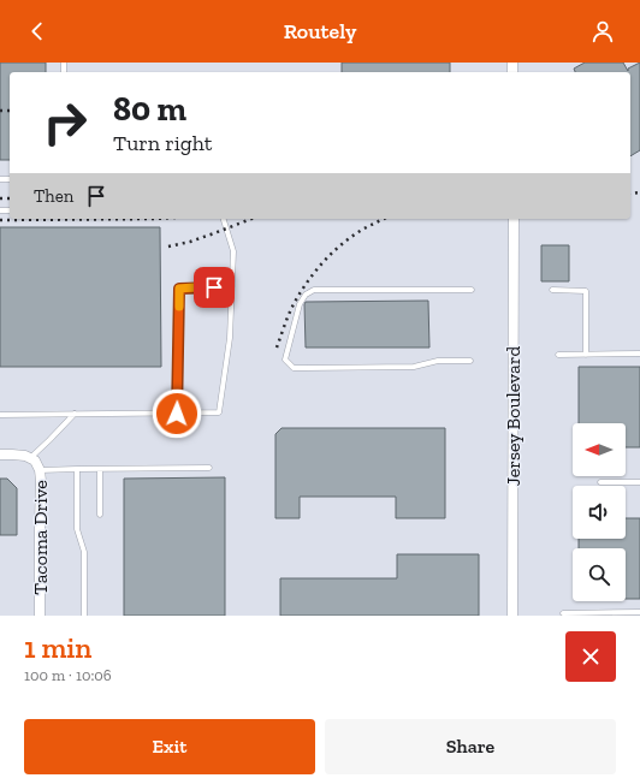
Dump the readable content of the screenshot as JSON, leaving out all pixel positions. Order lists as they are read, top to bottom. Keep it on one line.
{"streets":{"street":["Jersey Boulevard","Tacoma Drive"]},"north":"left","page":{"header":"Routely","turn":["80 m","Turn right"],"then":"Then","heading":["1 min","100 m · 10:06"],"buttons":["Exit","Share"]}}
